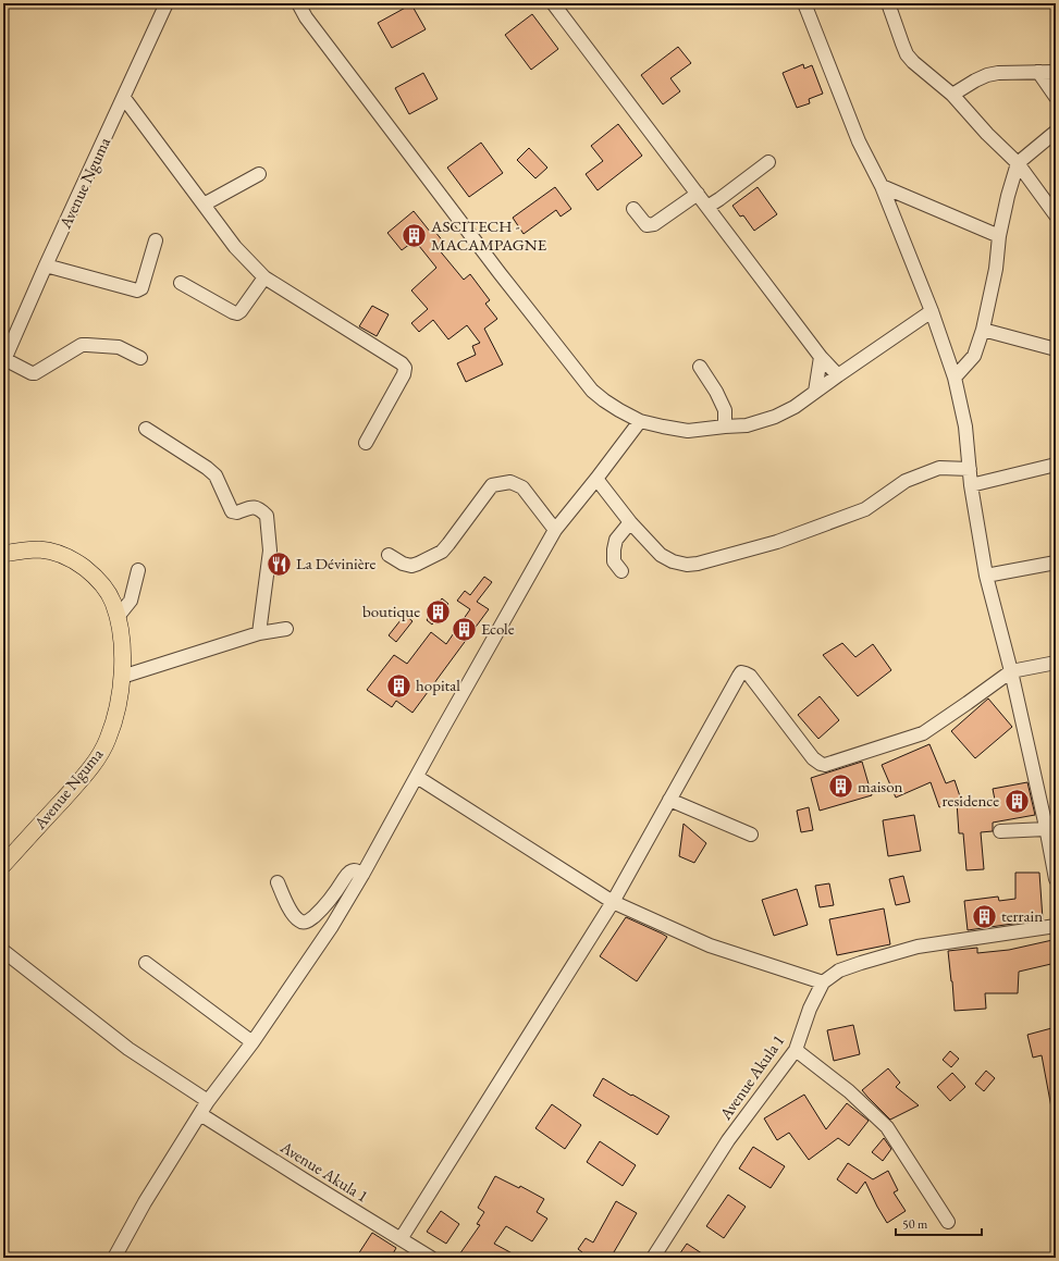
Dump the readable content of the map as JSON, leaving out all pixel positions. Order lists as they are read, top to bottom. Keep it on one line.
{"streets":{"main road":["Avenue Nguma"],"street":["Avenue Akula 1"]},"places":{"building":["ASCITECH - MACAMPAGNE","boutique","Ecole","hopital","maison","residence","terrain"],"restaurant":["La Dévinière"]},"scale_bar":"50 m"}
